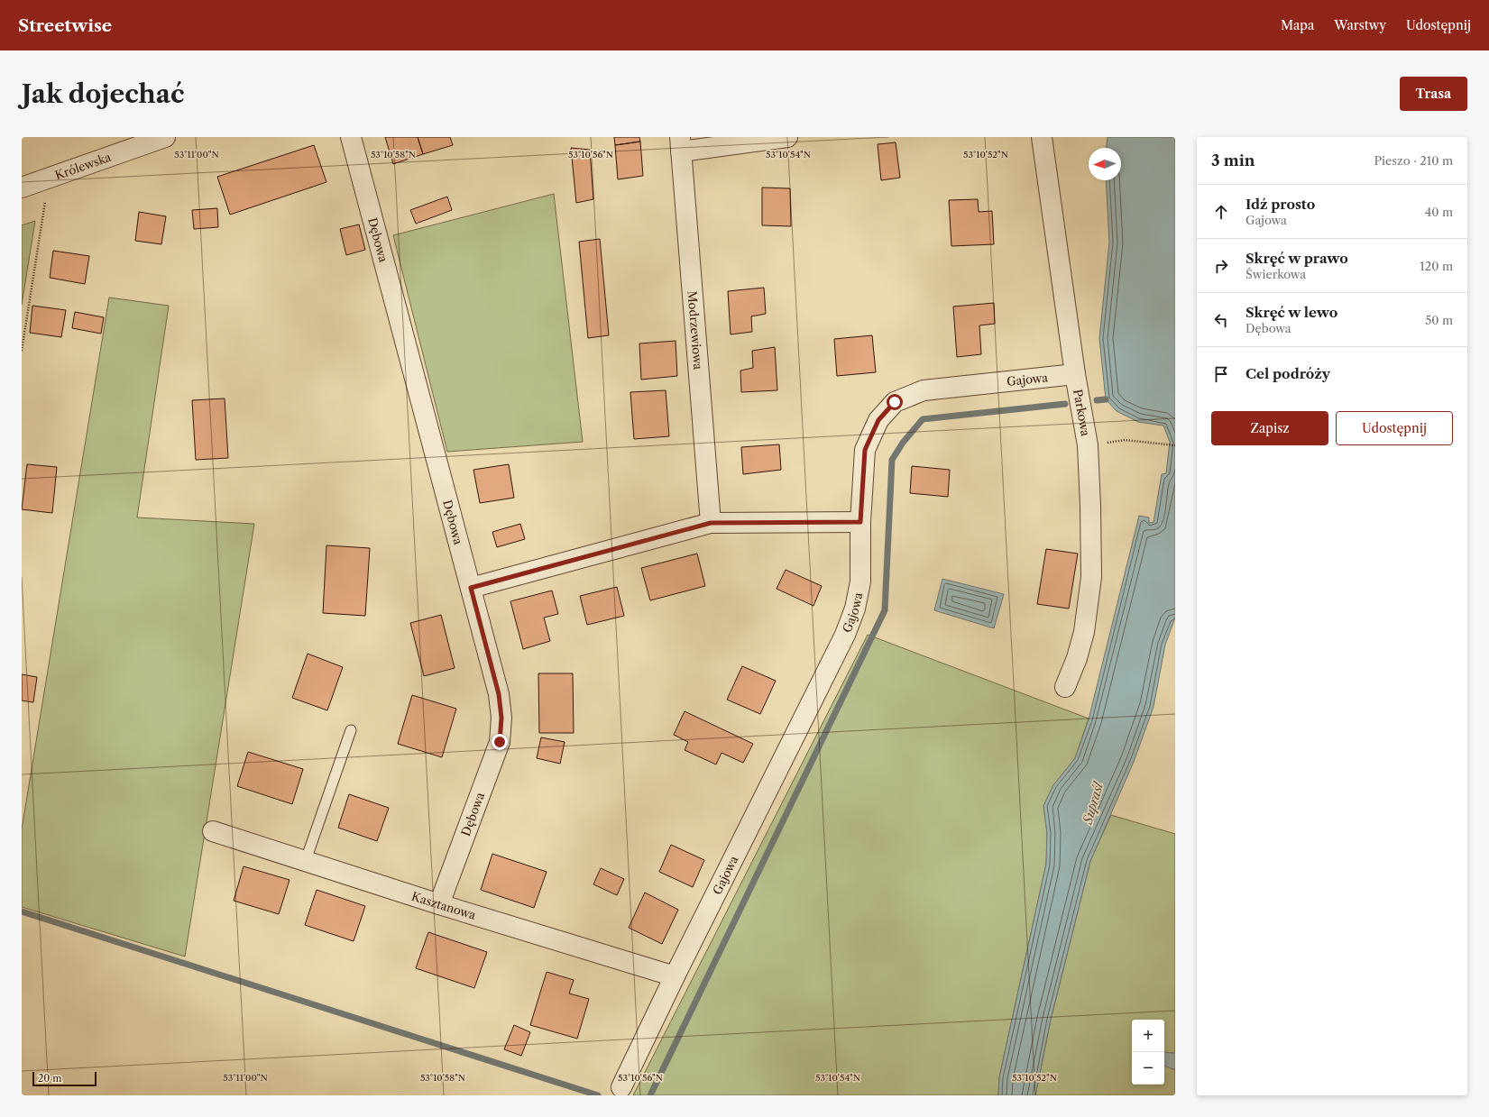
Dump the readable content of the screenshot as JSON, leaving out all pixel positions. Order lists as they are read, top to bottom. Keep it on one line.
{"streets":{"street":["Królewska","Dębowa","Modrzewiowa","Gajowa","Parkowa","Kasztanowa"]},"crossings":[["Dębowa","Kasztanowa"],["Gajowa","Parkowa"],["Gajowa","Kasztanowa"]],"water":["Supraśl"],"scale_bar":"20 m","north":"left","page":{"header":"Streetwise","nav":["Mapa","Warstwy","Udostępnij"],"buttons":["Trasa",["Zapisz","Udostępnij"]],"title":"Jak dojechać","heading":["3 min","Pieszo · 210 m"],"list":[["Idź prosto","Gajowa","40 m"],["Skręć w prawo","Świerkowa","120 m"],["Skręć w lewo","Dębowa","50 m"],"Cel podróży"],"map_buttons":["+","−"],"scale":"20 m"},"coordinates":["53°11'00\"N","53°10'58\"N","53°10'56\"N","53°10'54\"N","53°10'52\"N"]}
